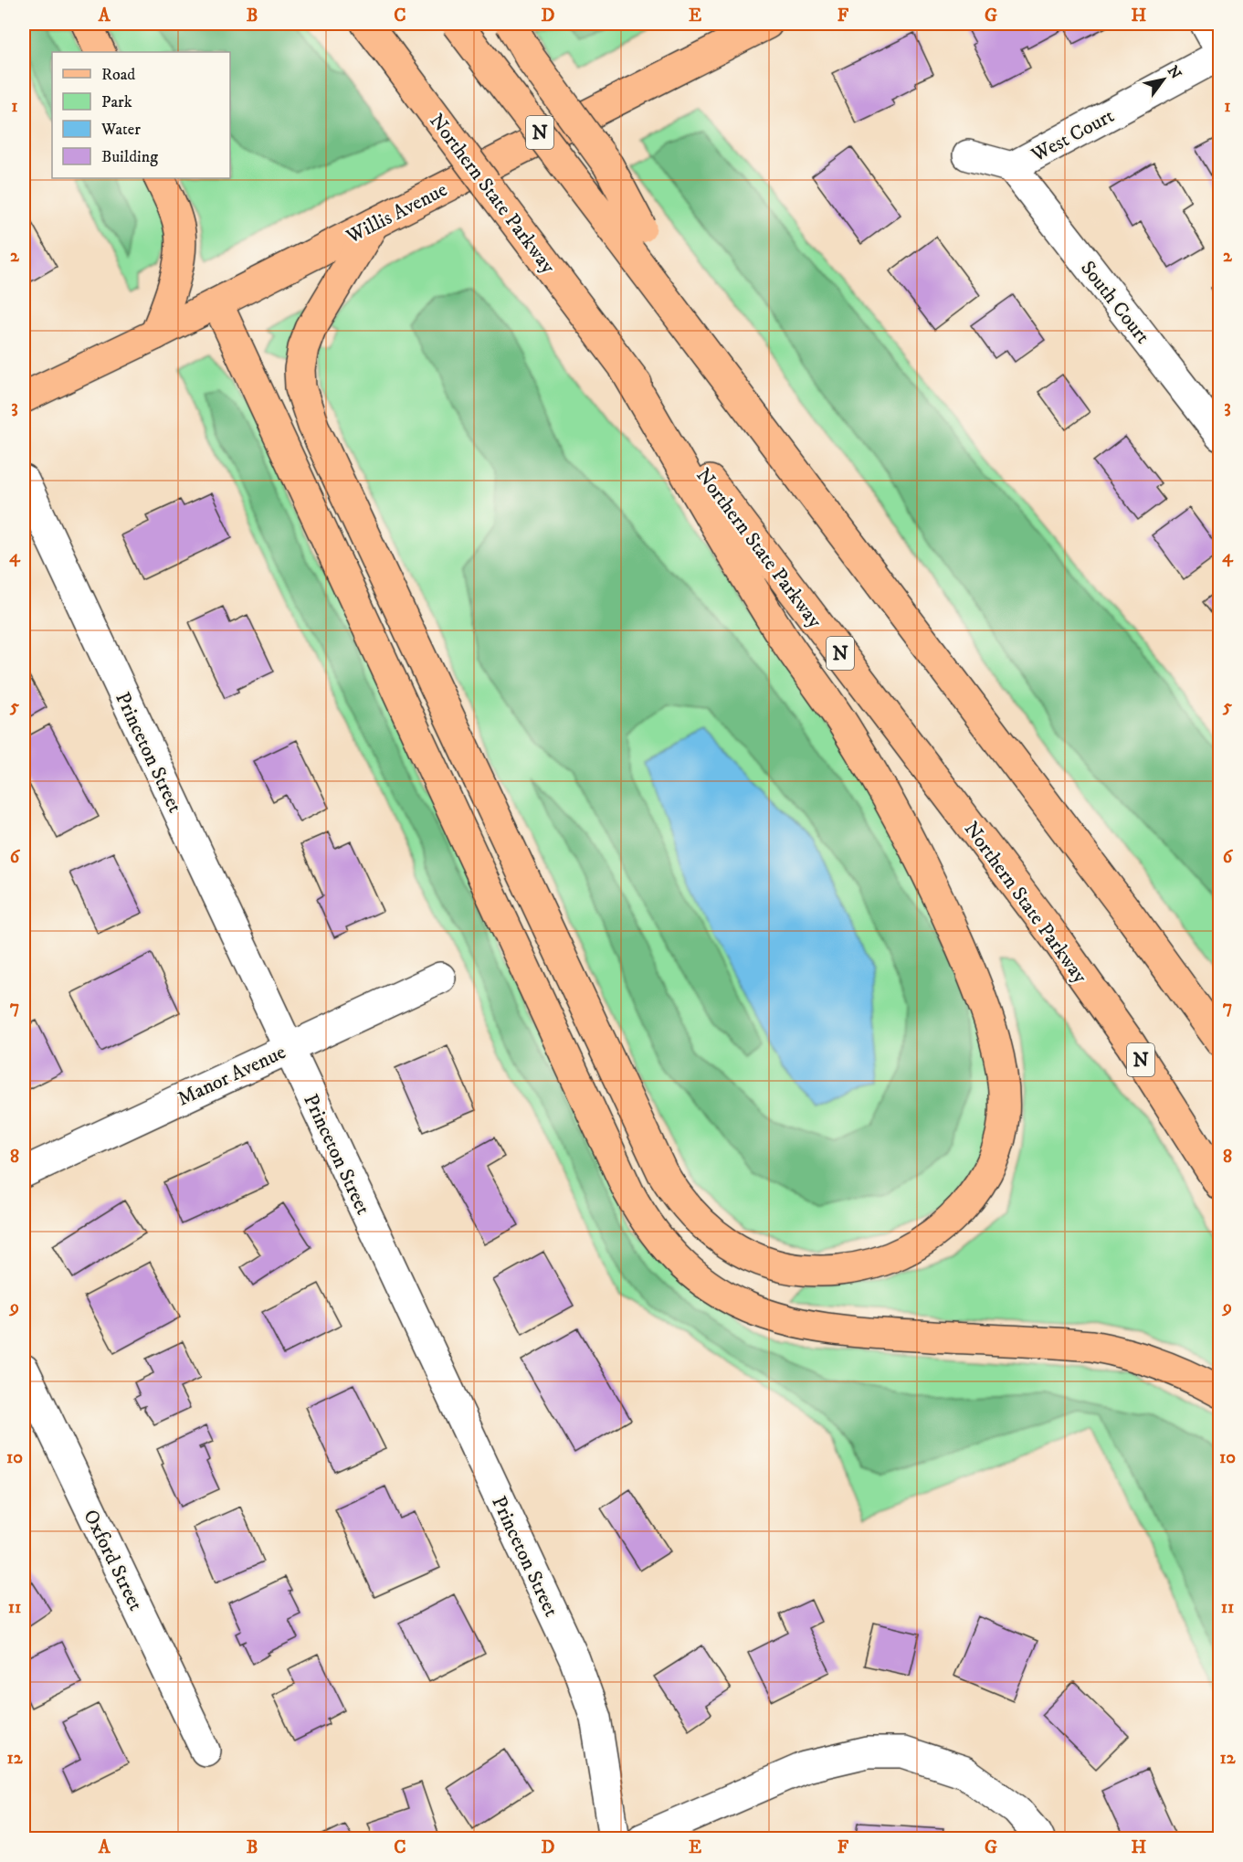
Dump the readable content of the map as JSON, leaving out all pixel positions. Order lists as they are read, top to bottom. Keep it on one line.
{"streets":{"main road":["N","Northern State Parkway","Willis Avenue"],"street":["West Court","South Court","Princeton Street","Manor Avenue","Oxford Street"]},"crossings":[["West Court","South Court"],["Princeton Street","Manor Avenue"]],"legend":["Road","Park","Water","Building"],"north":"top right","grid":{"columns":["A","B","C","D","E","F","G","H"],"rows":["1","2","3","4","5","6","7","8","9","10","11","12"]}}
